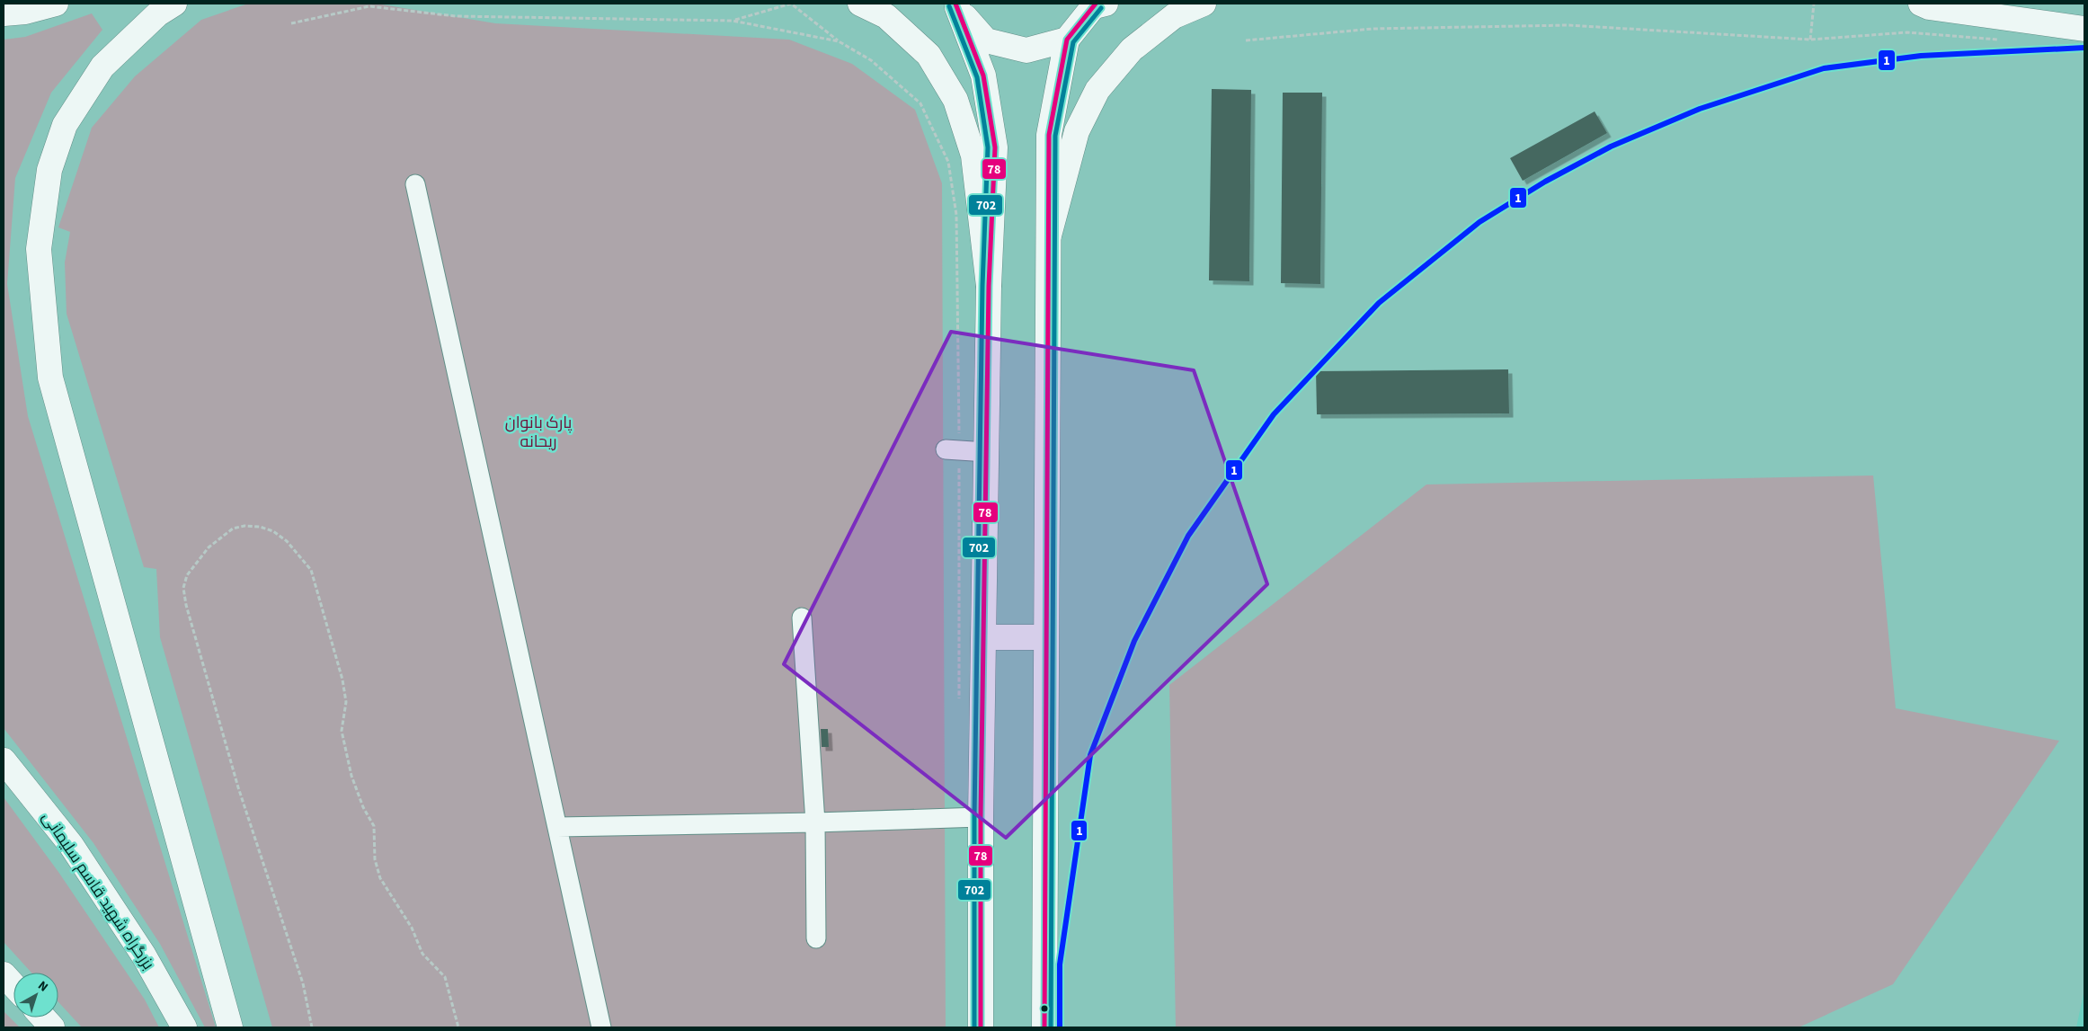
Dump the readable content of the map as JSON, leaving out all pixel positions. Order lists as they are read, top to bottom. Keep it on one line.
{"streets":{"main road":["بزرگراه شهید قاسم سلیمانی"]},"parks":["پارک بانوان ریحانه"],"lines":["transit line 78","transit line 702","transit line 1"],"north":"top right"}
